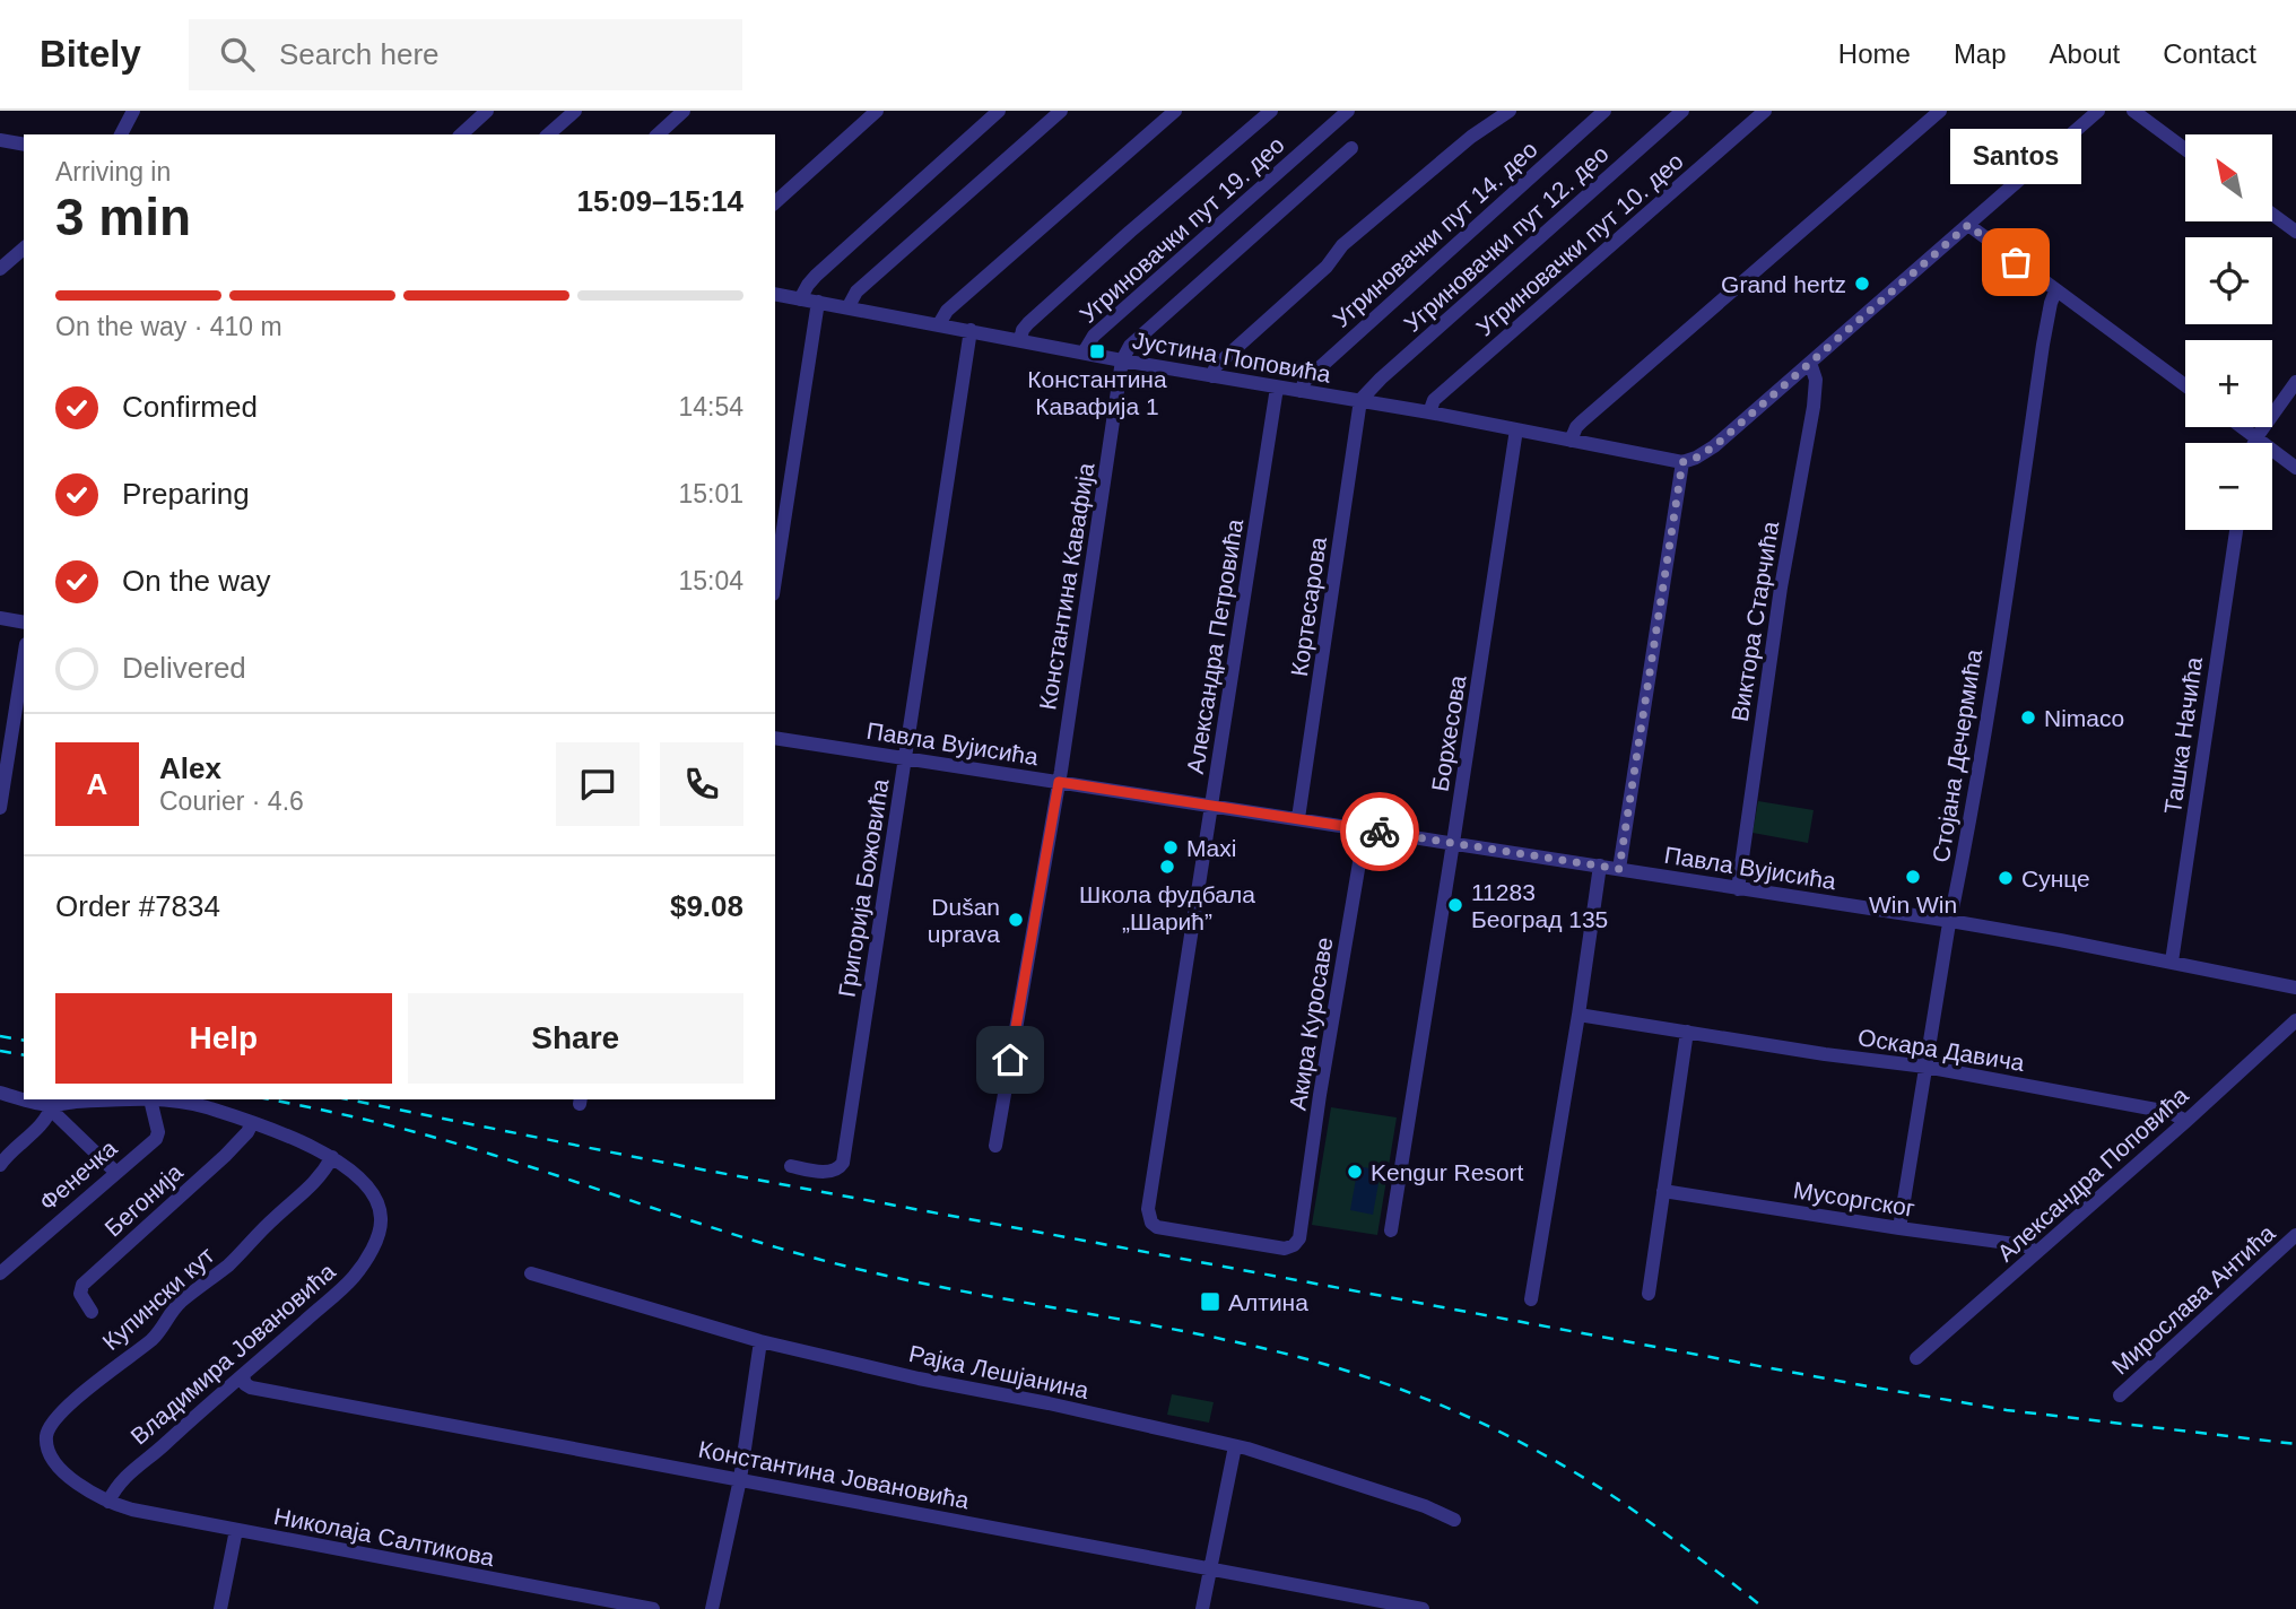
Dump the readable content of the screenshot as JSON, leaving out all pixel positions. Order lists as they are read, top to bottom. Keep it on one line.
{"streets":{"street":["Угриновачки пут 19. део","Угриновачки пут 14. део","Угриновачки пут 12. део","Угриновачки пут 10. део","Јустина Поповића","Константина Кавафија","Кортесарова","Виктора Старчића","Александра Петровића","Борхесова","Ташка Начића","Павла Вујисића","Стојана Дечермића","Григорија Божовића","Акира Куросаве","Оскара Давича","Александра Поповића","Фенечка","Мусоргског","Бегонија","Купински кут","Мирослава Антића","Владимира Јовановића","Рајка Лешјанина","Константина Јовановића","Николаја Салтикова"]},"crossings":[["Угриновачки пут 19. део","Јустина Поповића"],["Угриновачки пут 14. део","Јустина Поповића"],["Угриновачки пут 12. део","Јустина Поповића"],["Угриновачки пут 12. део","Кортесарова"],["Угриновачки пут 10. део","Јустина Поповића"],["Јустина Поповића","Константина Кавафија"],["Јустина Поповића","Кортесарова"],["Јустина Поповића","Александра Петровића"],["Јустина Поповића","Борхесова"],["Јустина Поповића","Григорија Божовића"],["Константина Кавафија","Павла Вујисића"],["Кортесарова","Павла Вујисића"],["Виктора Старчића","Павла Вујисића"],["Александра Петровића","Павла Вујисића"],["Александра Петровића","Акира Куросаве"],["Борхесова","Павла Вујисића"],["Ташка Начића","Павла Вујисића"],["Павла Вујисића","Стојана Дечермића"],["Павла Вујисића","Григорија Божовића"],["Павла Вујисића","Акира Куросаве"],["Стојана Дечермића","Оскара Давича"],["Стојана Дечермића","Мусоргског"],["Оскара Давича","Александра Поповића"],["Александра Поповића","Мусоргског"],["Фенечка","Владимира Јовановића"],["Бегонија","Владимира Јовановића"],["Купински кут","Владимира Јовановића"],["Купински кут","Николаја Салтикова"],["Владимира Јовановића","Константина Јовановића"],["Владимира Јовановића","Николаја Салтикова"]],"places":{"other":["Santos","Grand hertz","Nimaco","Maxi","Школа фудбала „Шарић”","Win Win","Сунце","11283 Београд 135","Dušan uprava","Kengur Resort"],"transit":["Константина Кавафија 1","Алтина"]},"north":"top left","page":{"header":"Bitely","search":"Search here","nav":["Home","Map","About","Contact"],"bubble":"Santos","map_buttons":["+","−"],"heading":["3 min","Arriving in","15:09–15:14"],"panel":["Alex","Courier · 4.6","Order #7834","$9.08"],"bar":"On the way · 410 m","list":[["Confirmed","14:54"],["Preparing","15:01"],["On the way","15:04"],"Delivered"],"round":"A","buttons":["Help","Share"]}}
